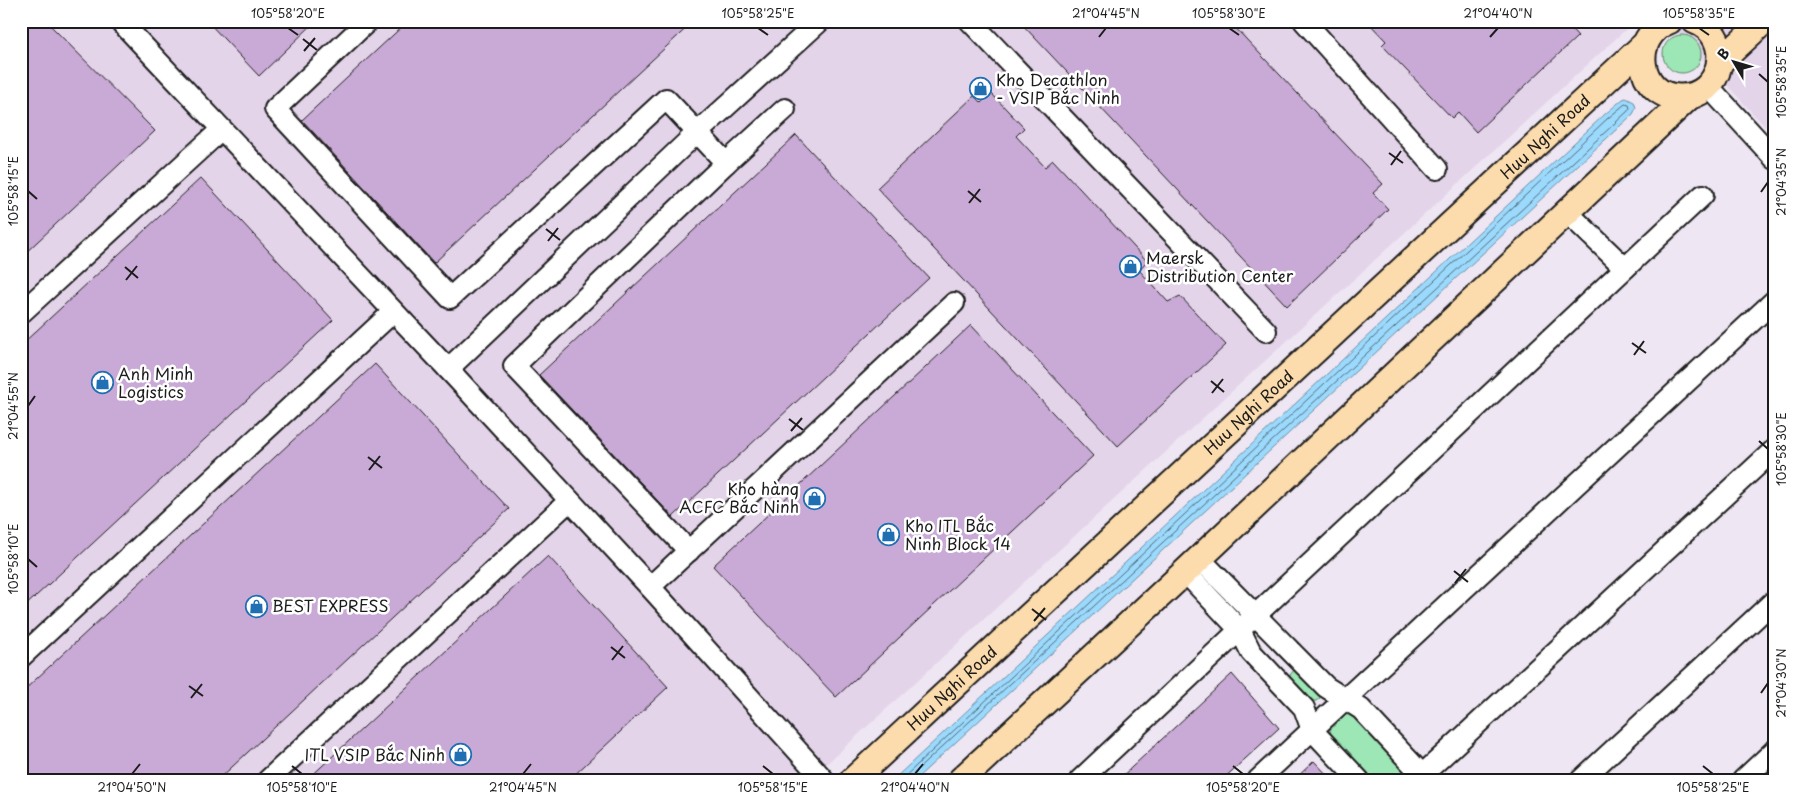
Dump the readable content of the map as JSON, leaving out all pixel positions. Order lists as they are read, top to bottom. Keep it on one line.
{"streets":{"main road":["Huu Nghi Road"]},"places":{"shop":["Kho Decathlon - VSIP Bắc Ninh","Maersk Distribution Center","Anh Minh Logistics","Kho hàng ACFC Bắc Ninh","Kho ITL Bắc Ninh Block 14","BEST EXPRESS","ITL VSIP Bắc Ninh"]},"north":"top left","coordinates":["105°58'20\"E","105°58'25\"E","21°04'45\"N","105°58'30\"E","21°04'40\"N","105°58'35\"E","21°04'35\"N","105°58'15\"E","21°04'55\"N","105°58'10\"E","21°04'30\"N","21°04'50\"N"]}
